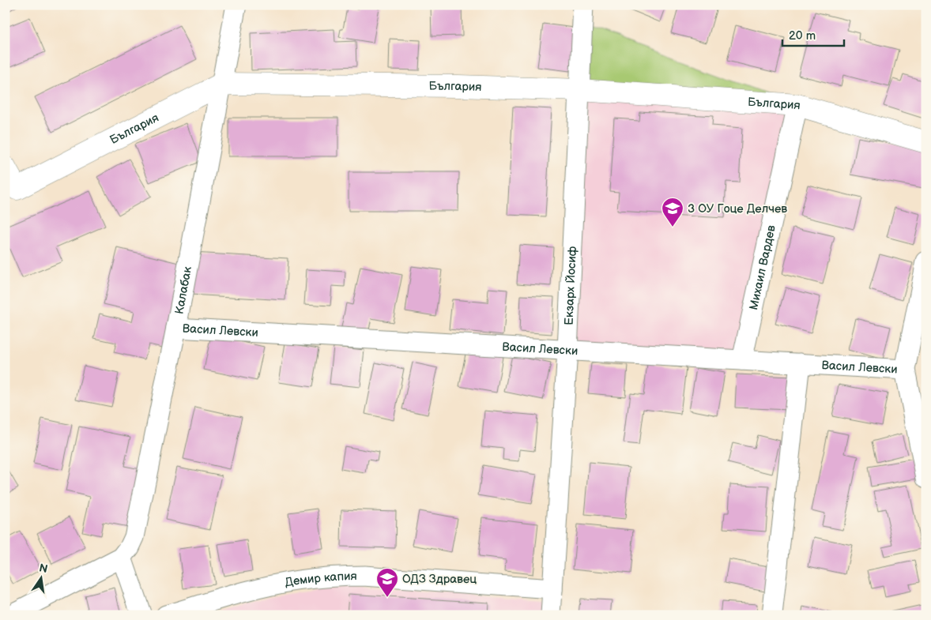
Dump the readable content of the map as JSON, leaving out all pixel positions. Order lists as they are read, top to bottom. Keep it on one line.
{"streets":{"street":["България","Михаил Вардев","Екзарх Йосиф","Калабак","Васил Левски","Демир капия"]},"crossings":[["България","Михаил Вардев"],["България","Екзарх Йосиф"],["България","Калабак"],["Михаил Вардев","Васил Левски"],["Екзарх Йосиф","Васил Левски"],["Екзарх Йосиф","Демир капия"],["Калабак","Васил Левски"]],"places":{"school or university":["3 ОУ Гоце Делчев","ОДЗ Здравец"]},"scale_bar":"20 m","north":"top"}
